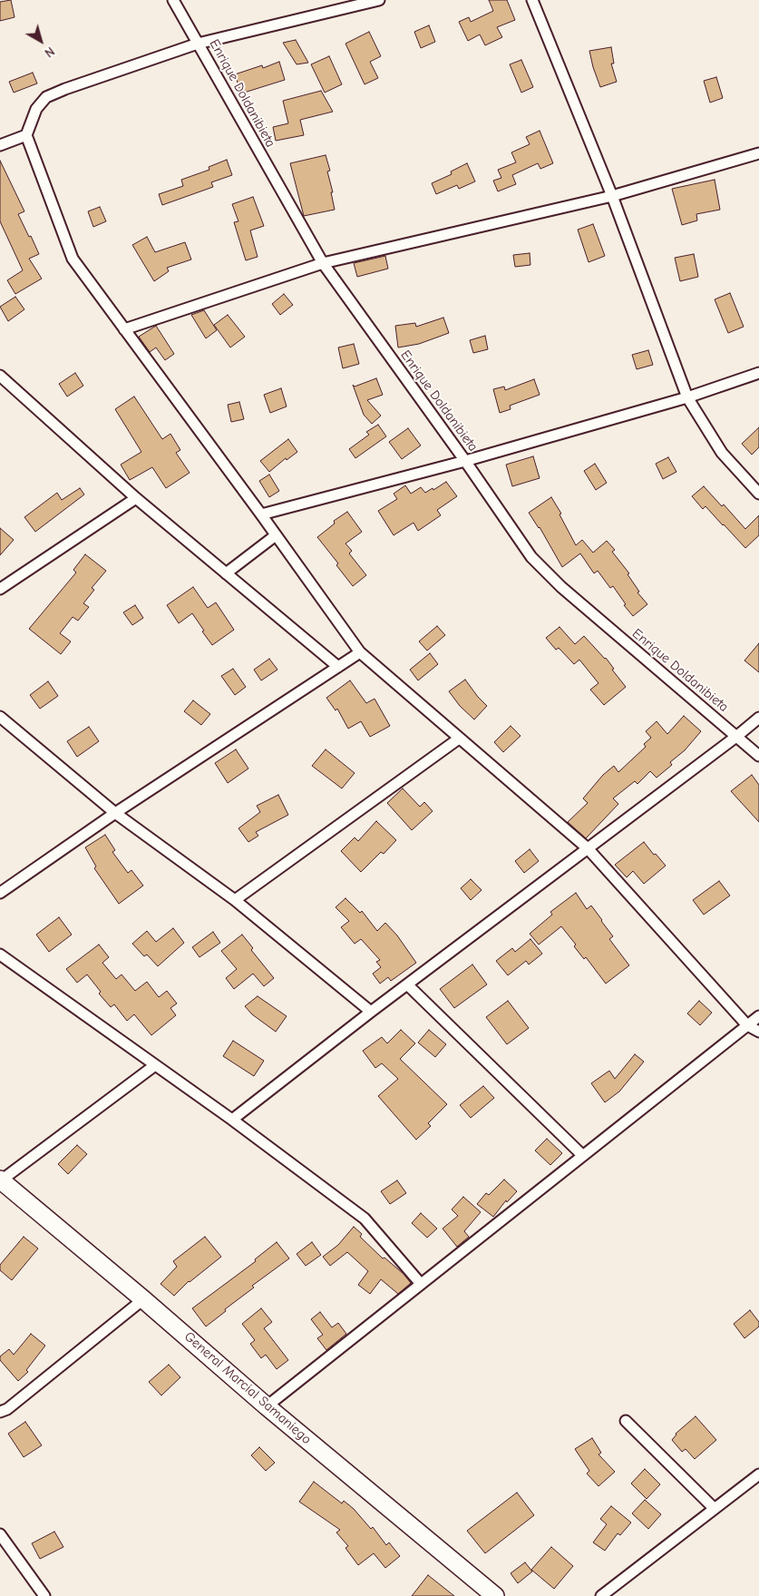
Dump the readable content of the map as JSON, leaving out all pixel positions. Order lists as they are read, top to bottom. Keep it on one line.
{"streets":{"main road":["General Marcial Samaniego"],"street":["Enrique Doldanibieta"]},"north":"bottom right"}
